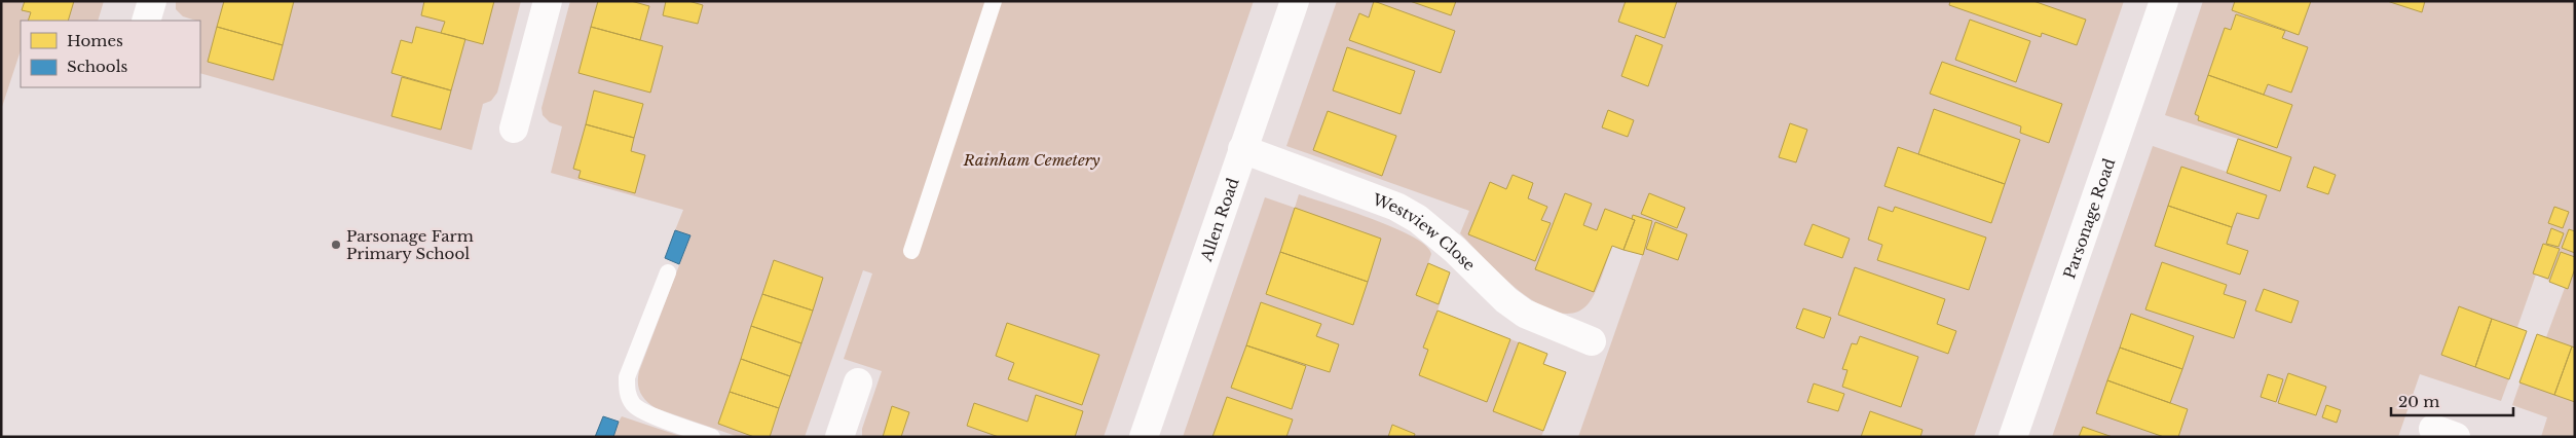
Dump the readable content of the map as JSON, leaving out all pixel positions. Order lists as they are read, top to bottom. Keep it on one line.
{"streets":{"street":["Allen Road","Parsonage Road","Westview Close"]},"crossings":[["Allen Road","Westview Close"]],"parks":["Rainham Cemetery"],"places":["Parsonage Farm Primary School"],"legend":["Homes","Schools"],"scale_bar":"20 m"}
